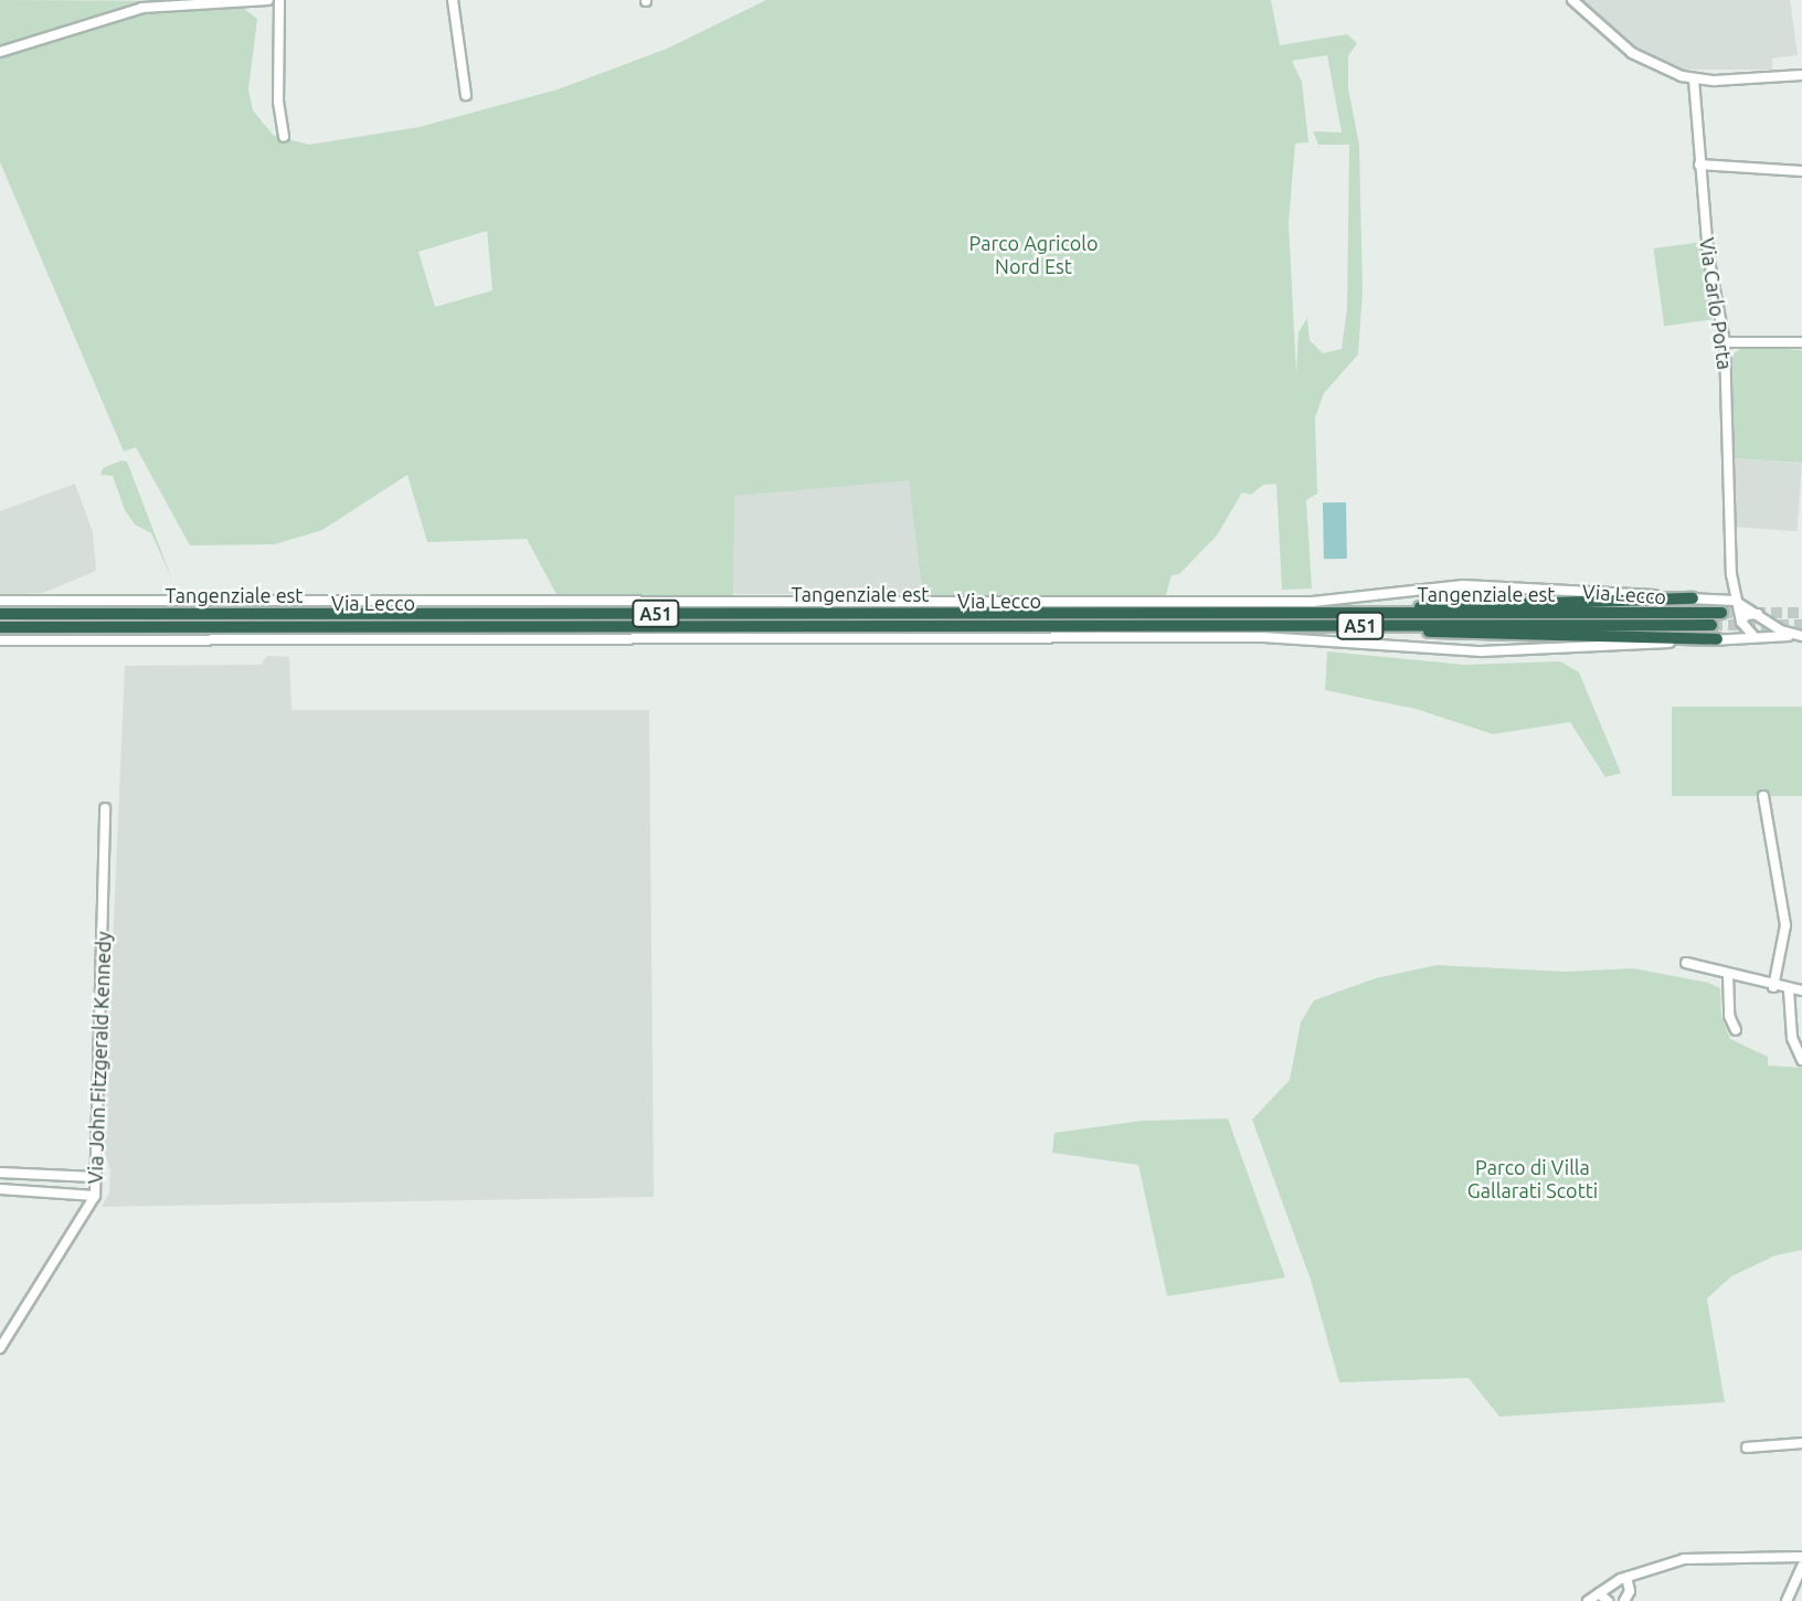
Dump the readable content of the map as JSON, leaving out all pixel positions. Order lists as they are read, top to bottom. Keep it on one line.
{"streets":{"highway":["Tangenziale est","A51"],"street":["Via Carlo Porta","Via Lecco","Via John Fitzgerald Kennedy"]},"crossings":[["Via Carlo Porta","Via Lecco"]],"parks":["Parco Agricolo Nord Est","Parco di Villa Gallarati Scotti"]}
